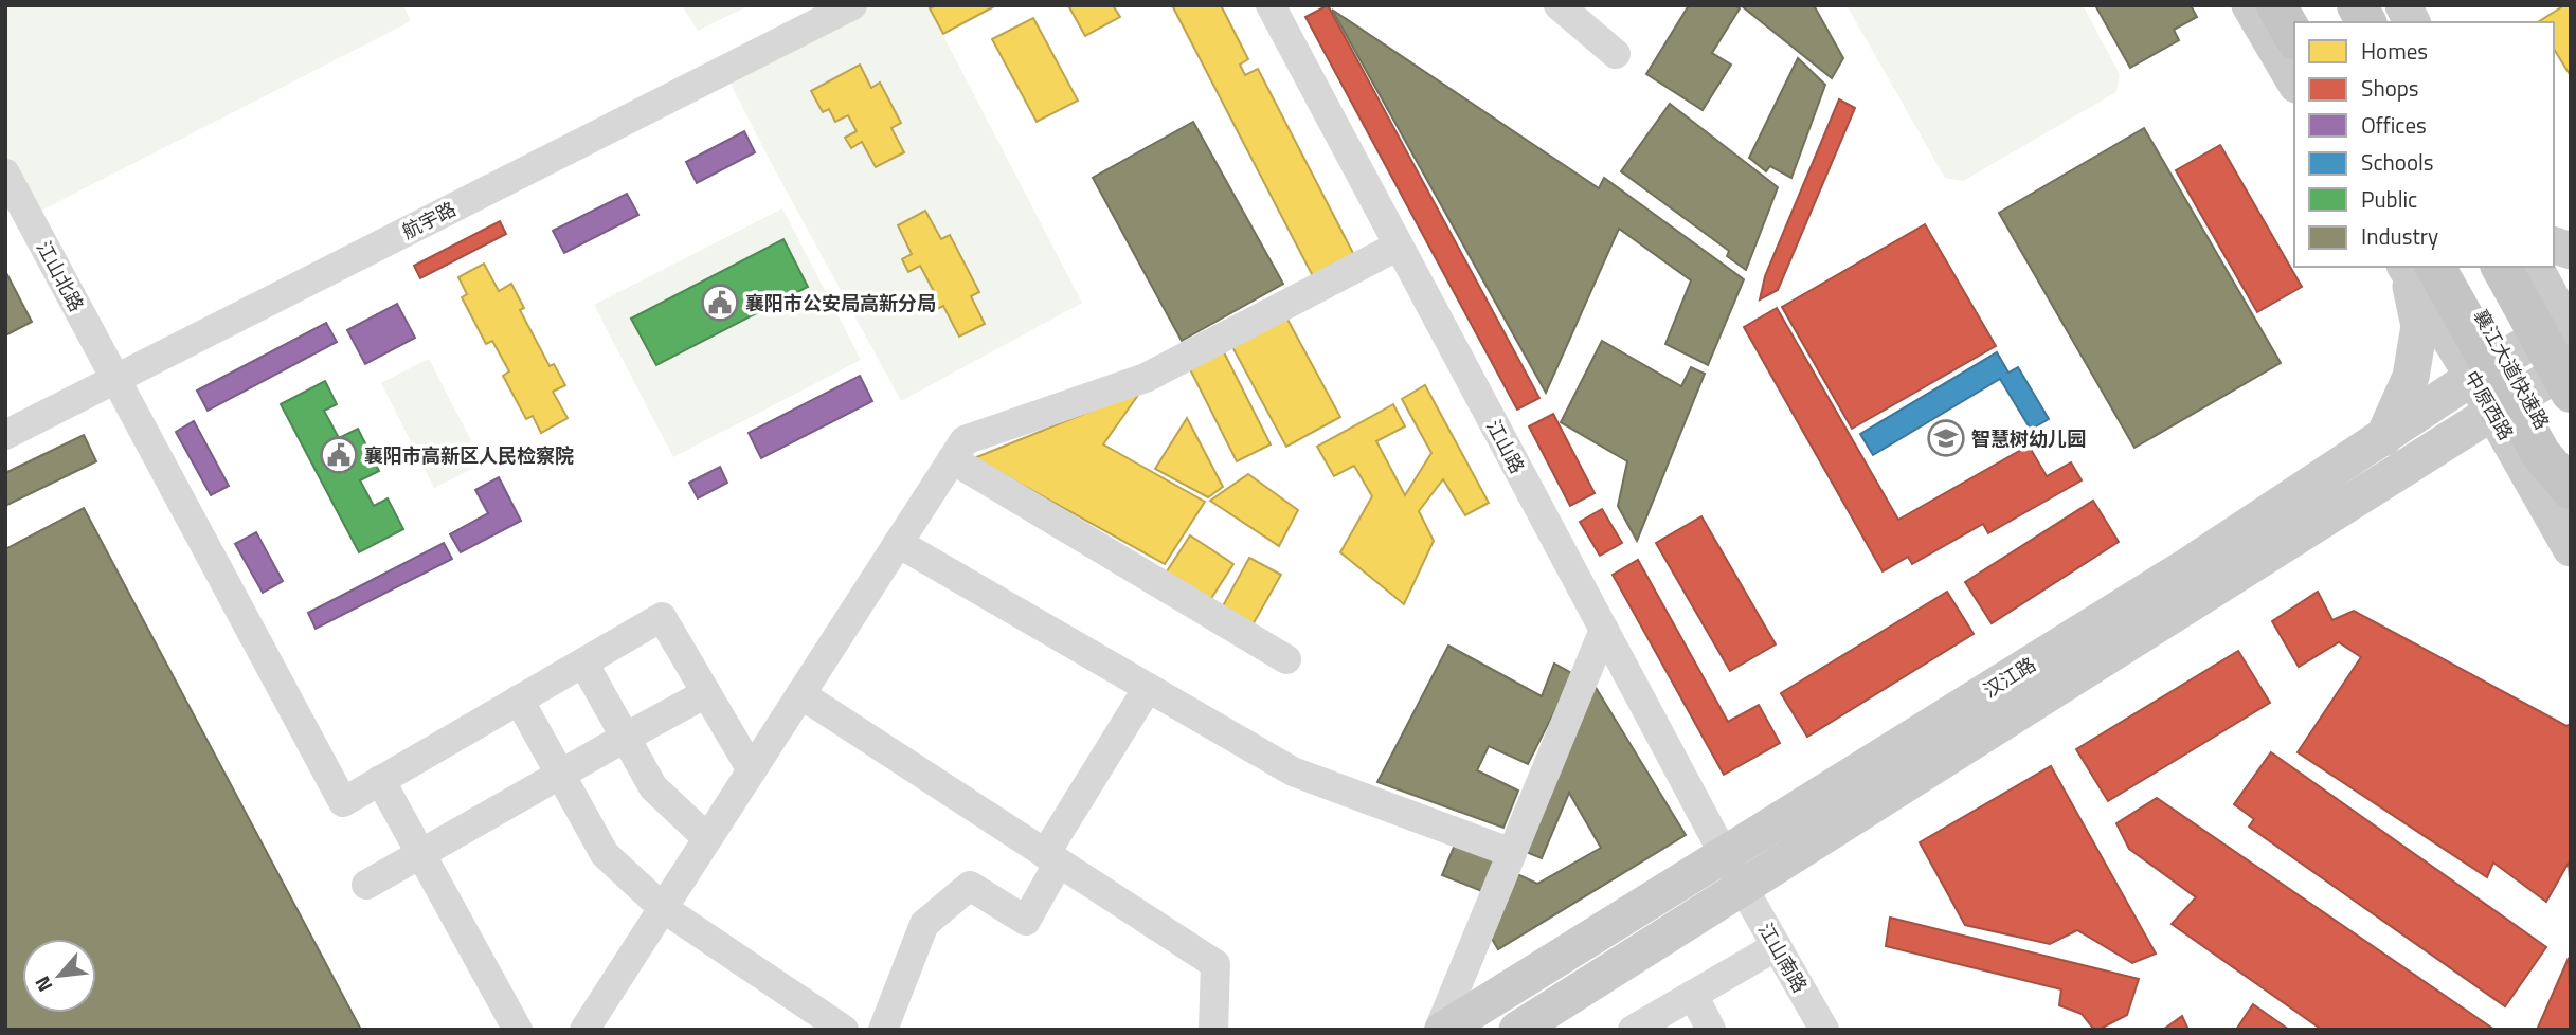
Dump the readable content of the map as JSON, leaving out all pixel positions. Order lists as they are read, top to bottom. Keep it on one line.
{"streets":{"highway":["襄江大道快速路"],"main road":["中原西路","汉江路"],"street":["航宇路","江山北路","江山路","江山南路"]},"crossings":[["航宇路","江山北路"],["襄江大道快速路","中原西路"],["中原西路","汉江路"],["江山路","汉江路"],["江山路","江山南路"],["汉江路","江山南路"]],"places":{"public building":["襄阳市公安局高新分局","襄阳市高新区人民检察院"],"school or university":["智慧树幼儿园"]},"legend":["Homes","Shops","Offices","Schools","Public","Industry"],"north":"bottom left"}
